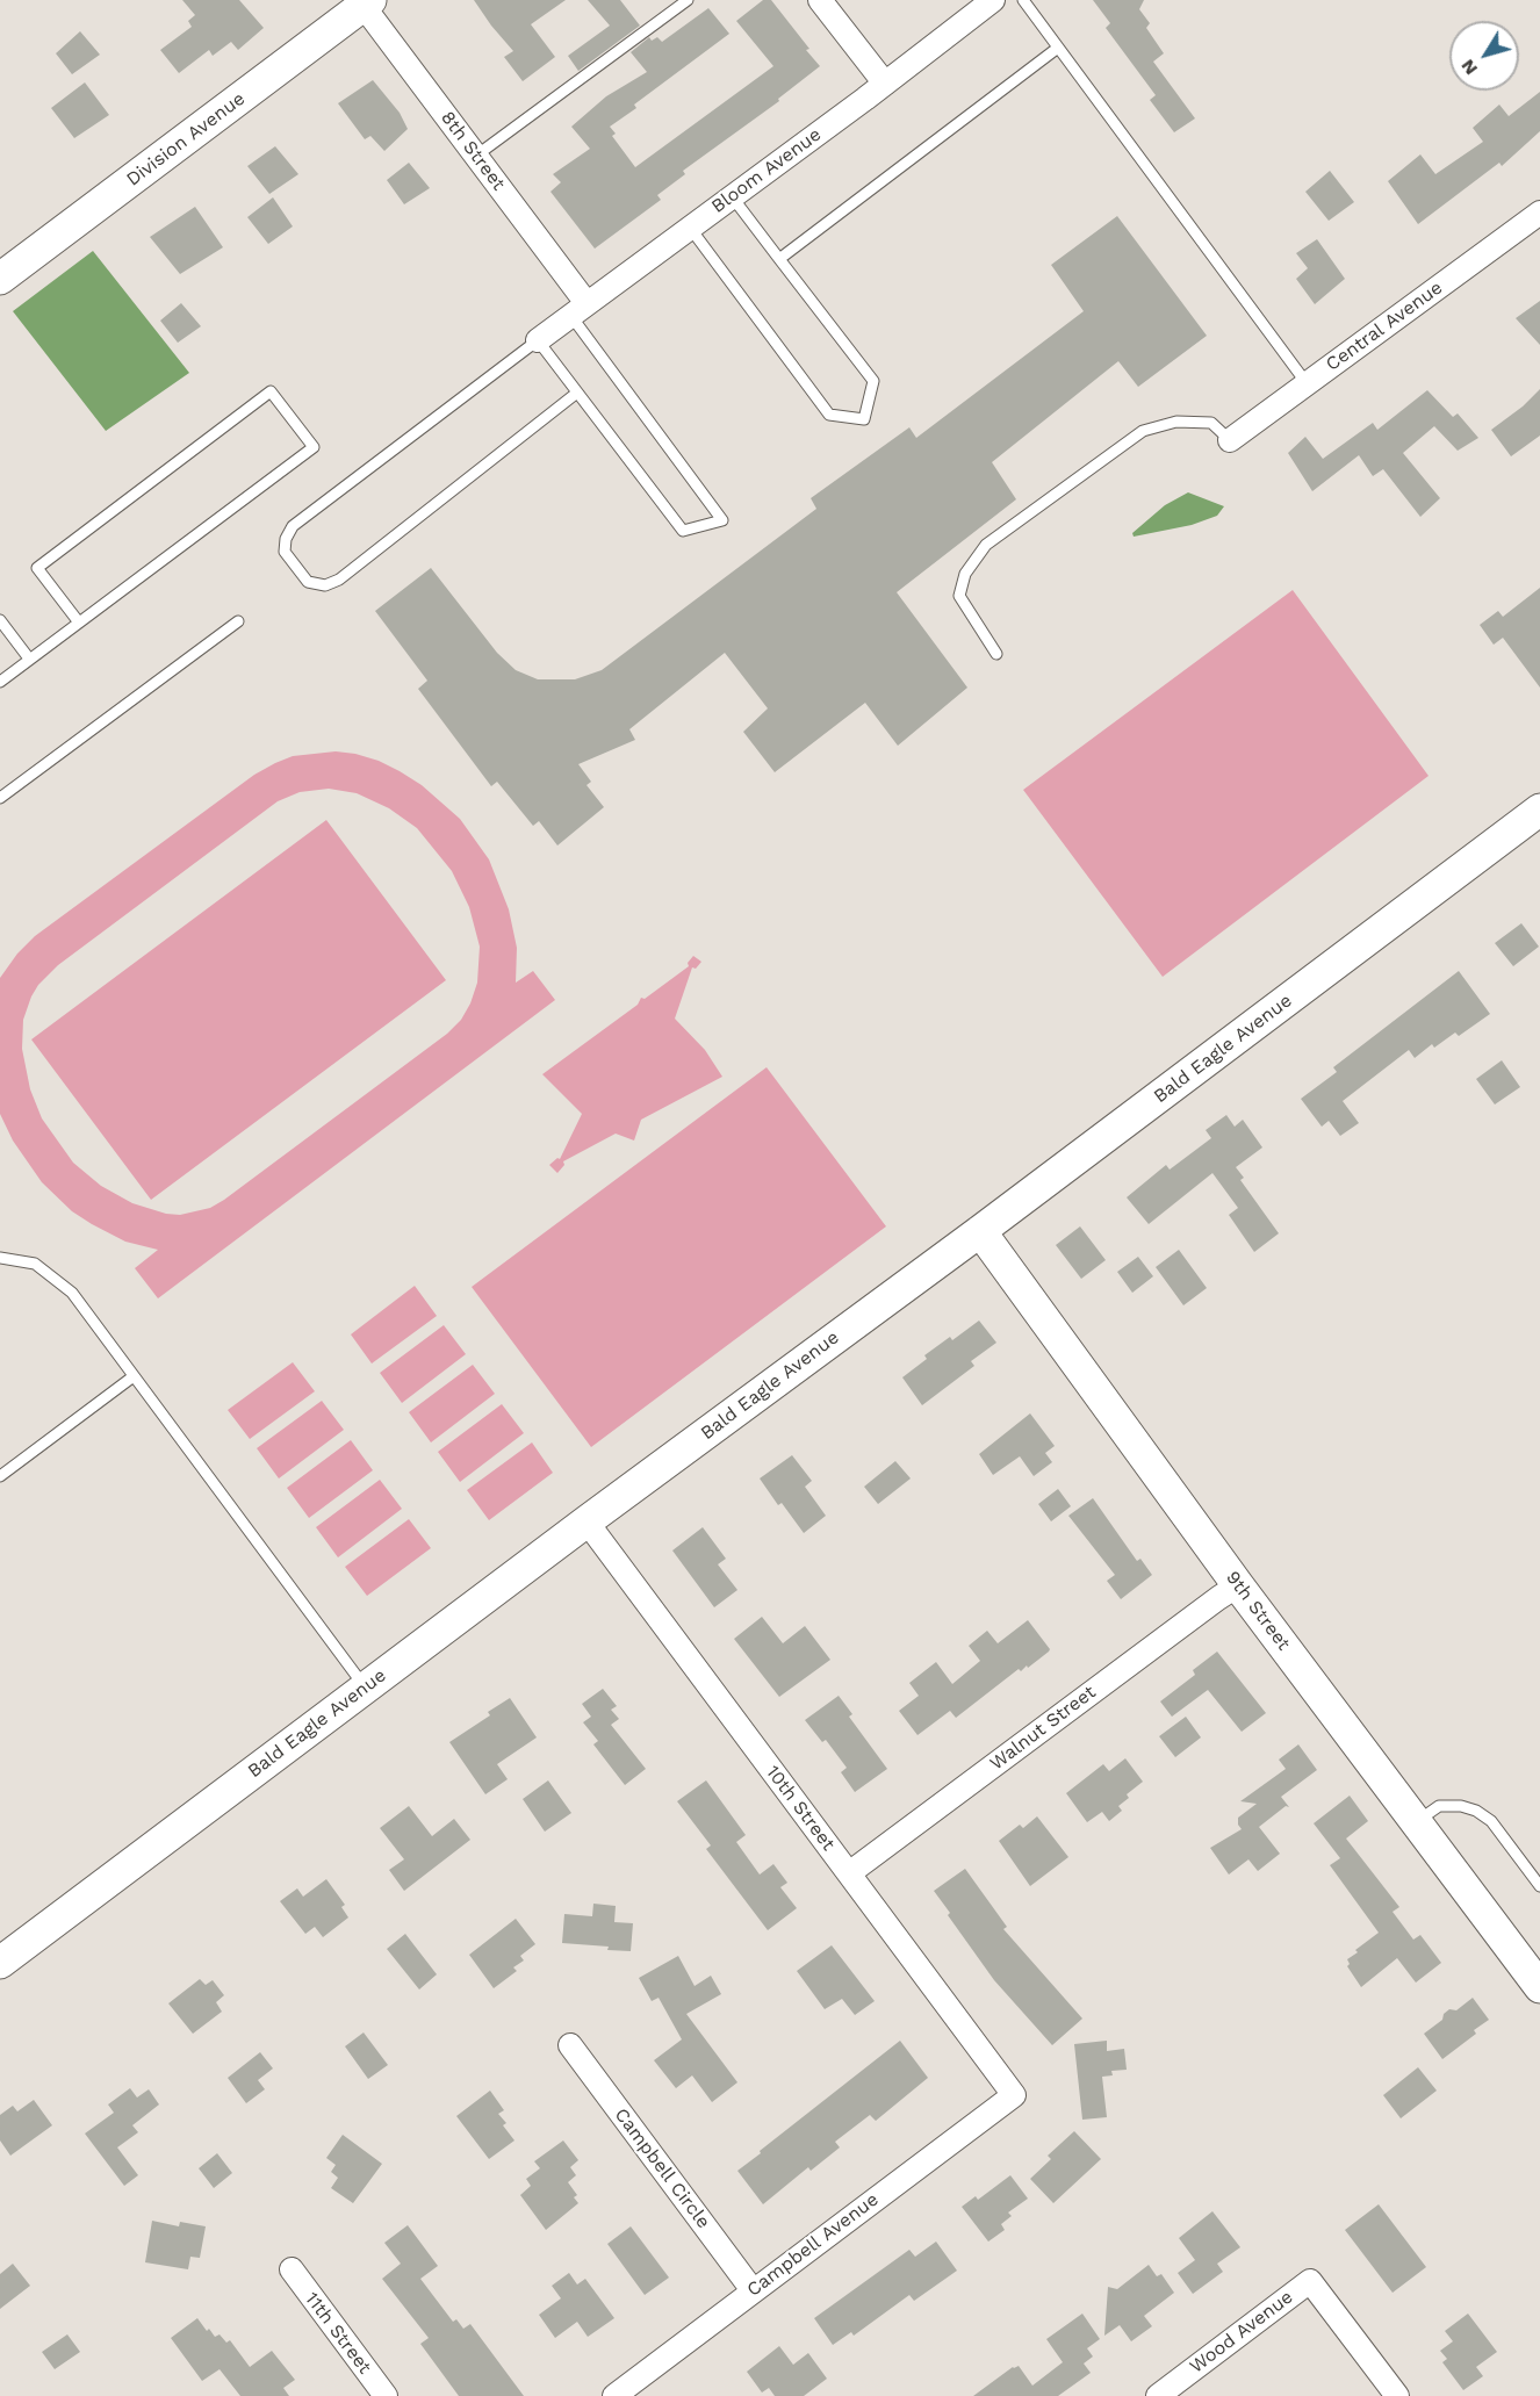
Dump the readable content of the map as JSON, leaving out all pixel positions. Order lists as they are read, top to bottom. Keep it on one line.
{"streets":{"street":["Division Avenue","8th Street","Bloom Avenue","Central Avenue","Bald Eagle Avenue","9th Street","Walnut Street","10th Street","Campbell Circle","Campbell Avenue","Wood Avenue","11th Street"]},"crossings":[["Division Avenue","8th Street"],["8th Street","Bloom Avenue"],["Bald Eagle Avenue","9th Street"],["Bald Eagle Avenue","10th Street"],["9th Street","Walnut Street"],["Walnut Street","10th Street"],["10th Street","Campbell Avenue"],["Campbell Circle","Campbell Avenue"]],"north":"bottom left"}
